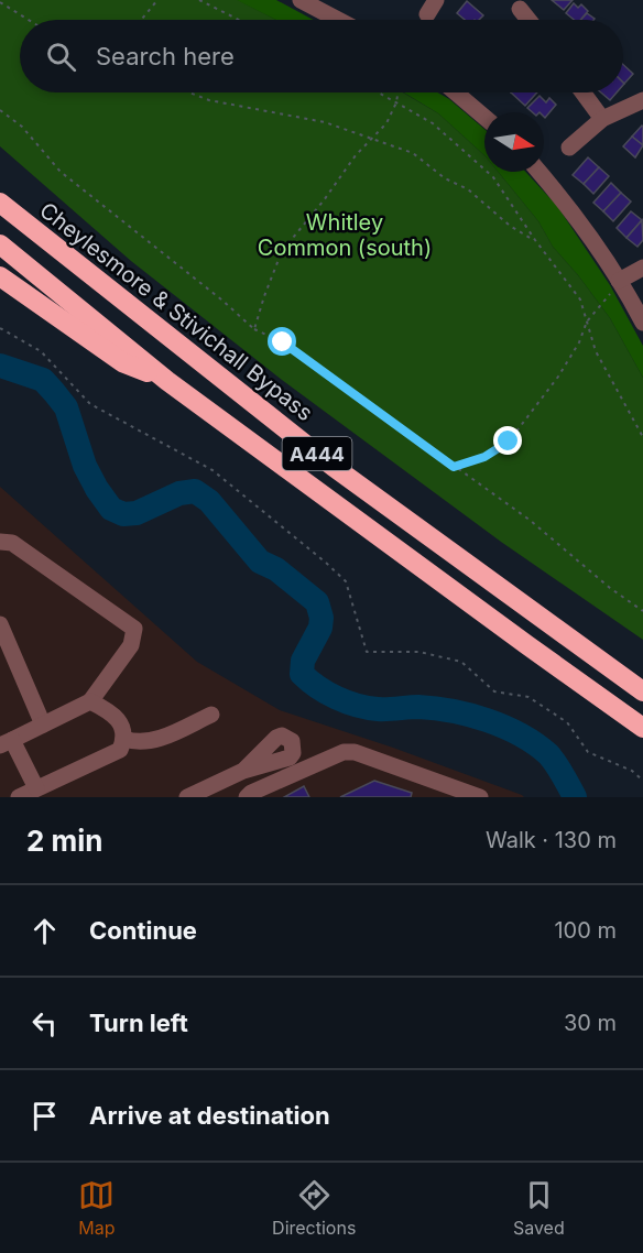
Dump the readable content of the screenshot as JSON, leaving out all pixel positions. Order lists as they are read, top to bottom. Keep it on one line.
{"streets":{"highway":["Cheylesmore & Stivichall Bypass","A444"]},"parks":["Whitley Common (south)"],"north":"right","page":{"search":"Search here","heading":["2 min","Walk · 130 m"],"list":[["Continue","100 m"],["Turn left","30 m"],"Arrive at destination"],"nav":["Map","Directions","Saved"]}}
